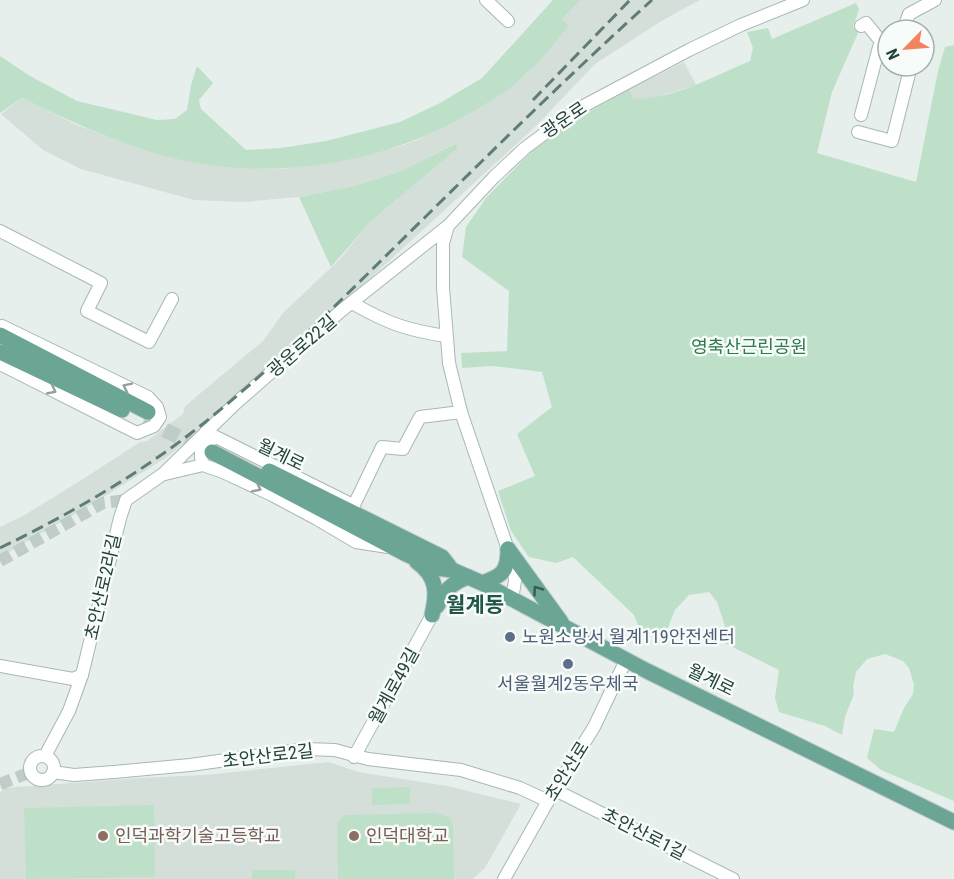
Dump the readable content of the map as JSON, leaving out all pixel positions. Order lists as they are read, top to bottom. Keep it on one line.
{"streets":{"main road":["월계로"],"street":["광운로","광운로22길","초안산로2라길","월계로49길","초안산로2길","초안산로","초안산로1길"]},"crossings":[["광운로","광운로22길"],["광운로22길","월계로"],["광운로22길","초안산로2라길"],["월계로","초안산로"],["초안산로2라길","초안산로2길"],["월계로49길","초안산로2길"],["초안산로2길","초안산로"],["초안산로","초안산로1길"]],"districts":["월계동"],"parks":["영축산근린공원"],"places":["노원소방서 월계119안전센터","서울월계2동우체국","인덕과학기술고등학교","인덕대학교"],"north":"bottom left"}
